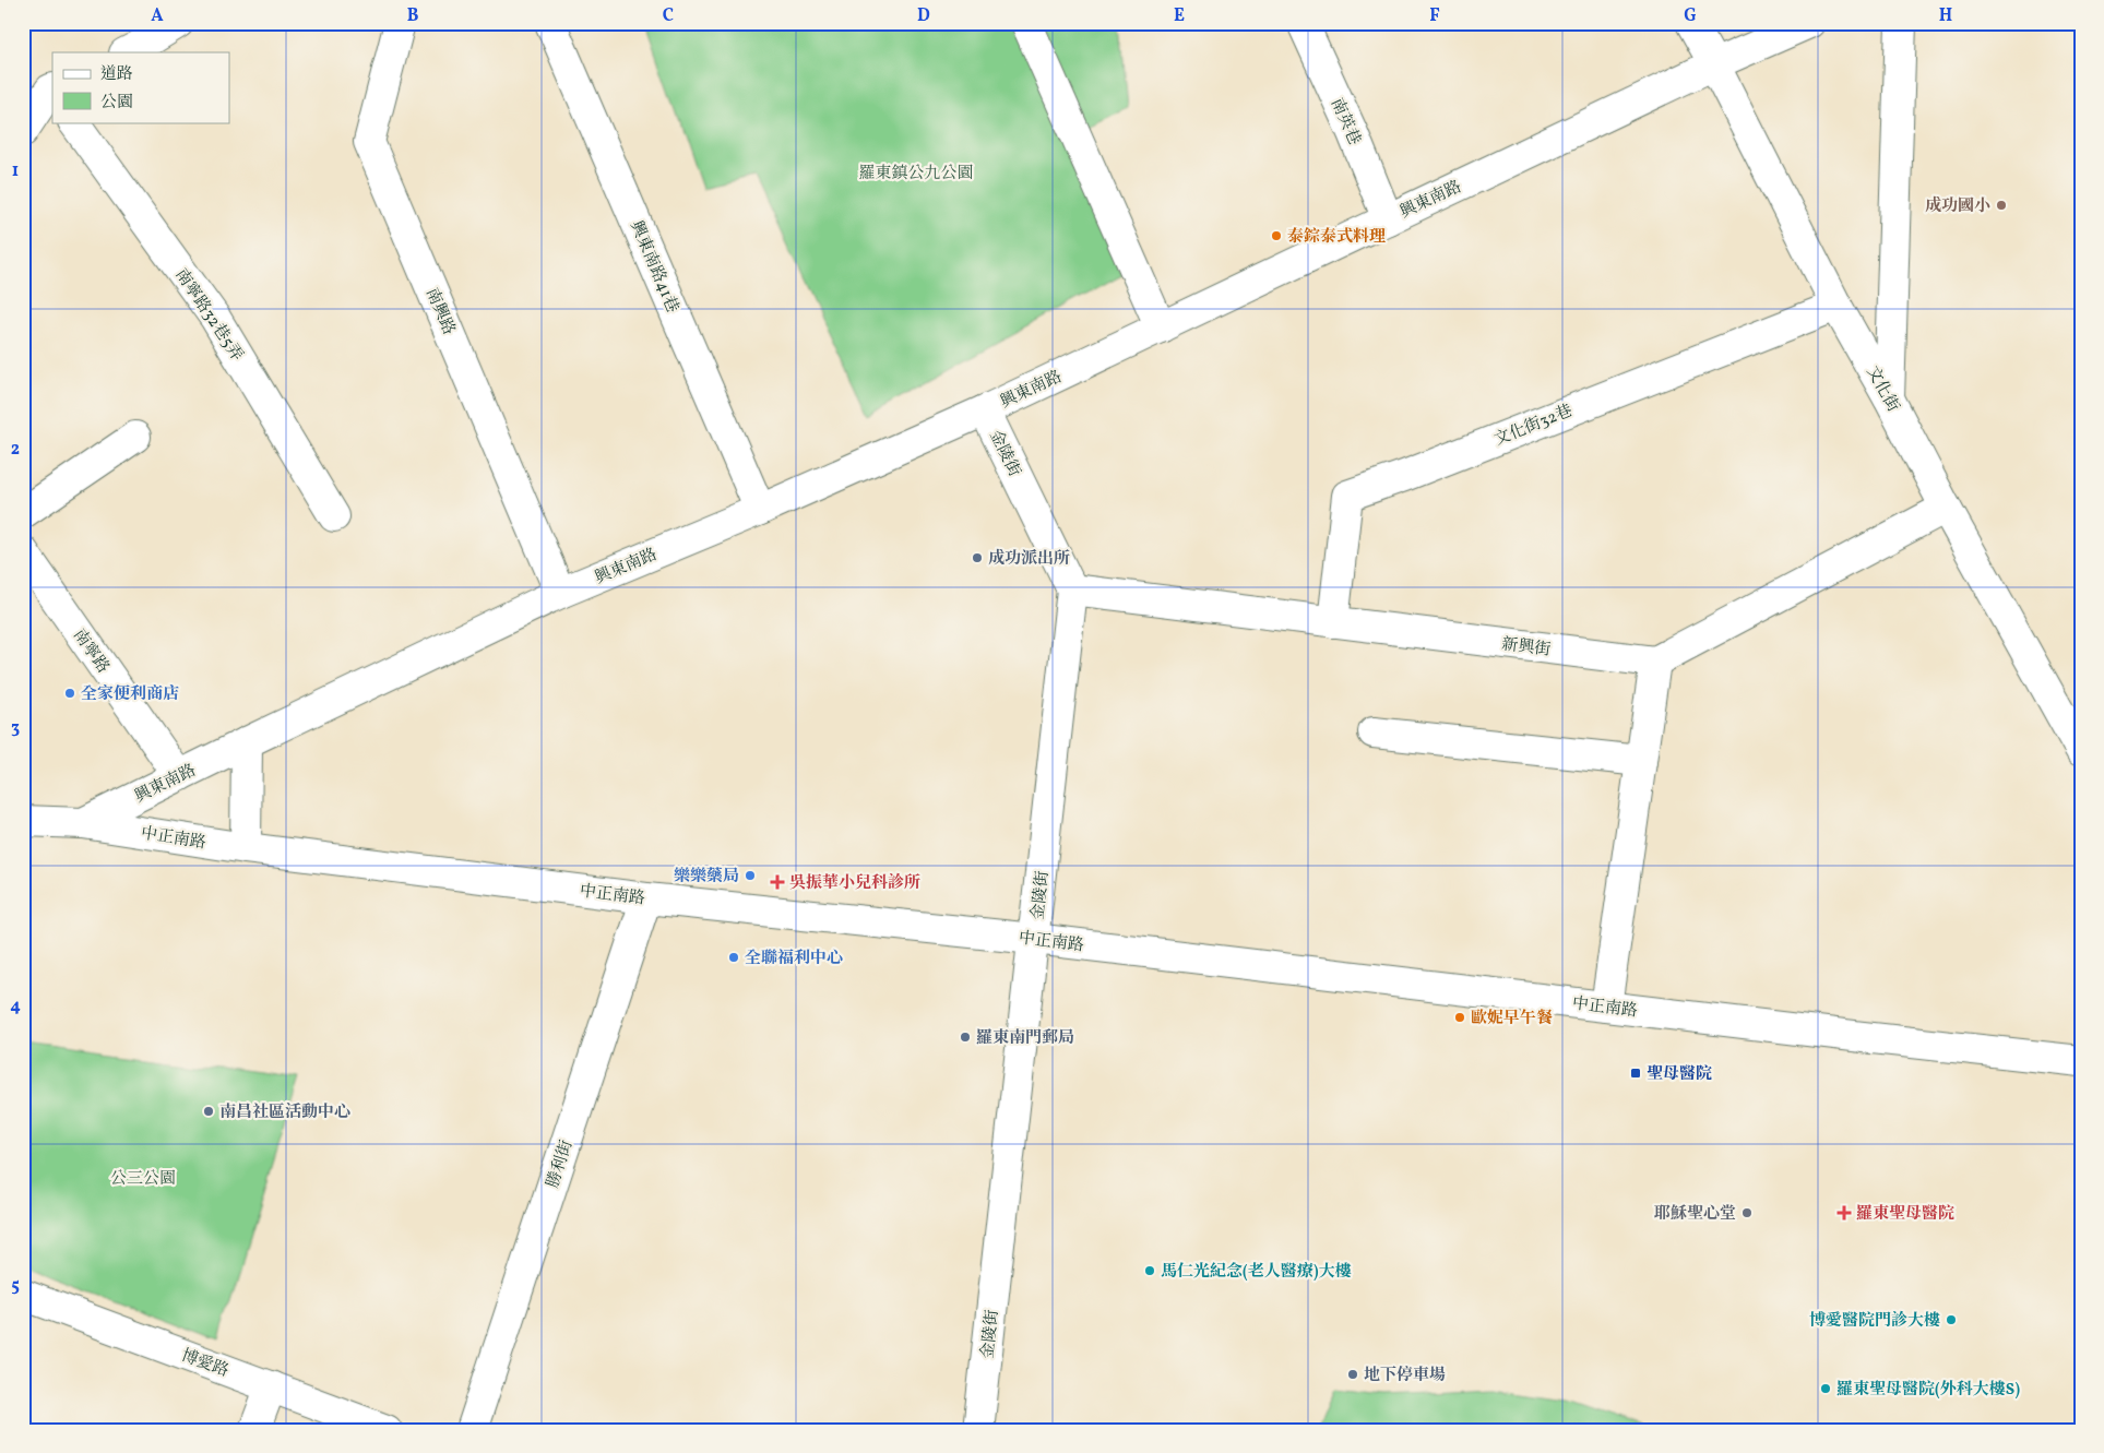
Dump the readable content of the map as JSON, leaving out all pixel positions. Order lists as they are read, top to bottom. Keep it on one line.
{"streets":{"street":["南英巷","興東南路","興東南路41巷","南興路","南寧路32巷5弄","文化街","文化街32巷","金陵街","新興街","南寧路","中正南路","勝利街","博愛路"]},"crossings":[["南英巷","興東南路"],["興東南路","興東南路41巷"],["興東南路","南興路"],["興東南路","文化街"],["興東南路","金陵街"],["興東南路","南寧路"],["興東南路","中正南路"],["文化街","文化街32巷"],["文化街32巷","新興街"],["金陵街","新興街"],["金陵街","中正南路"],["中正南路","勝利街"]],"parks":["羅東鎮公九公園","公三公園"],"places":{"other":["成功國小","泰錝泰式料理","成功派出所","全家便利商店","樂樂藥局","全聯福利中心","歐妮早午餐","羅東南門郵局","南昌社區活動中心","耶穌聖心堂","馬仁光紀念(老人醫療)大樓","博愛醫院門診大樓","地下停車場","羅東聖母醫院(外科大樓S)"],"health":["吳振華小兒科診所","羅東聖母醫院"],"transit":["聖母醫院"]},"legend":["道路","公園"],"grid":{"columns":["A","B","C","D","E","F","G","H"],"rows":["1","2","3","4","5"]}}
